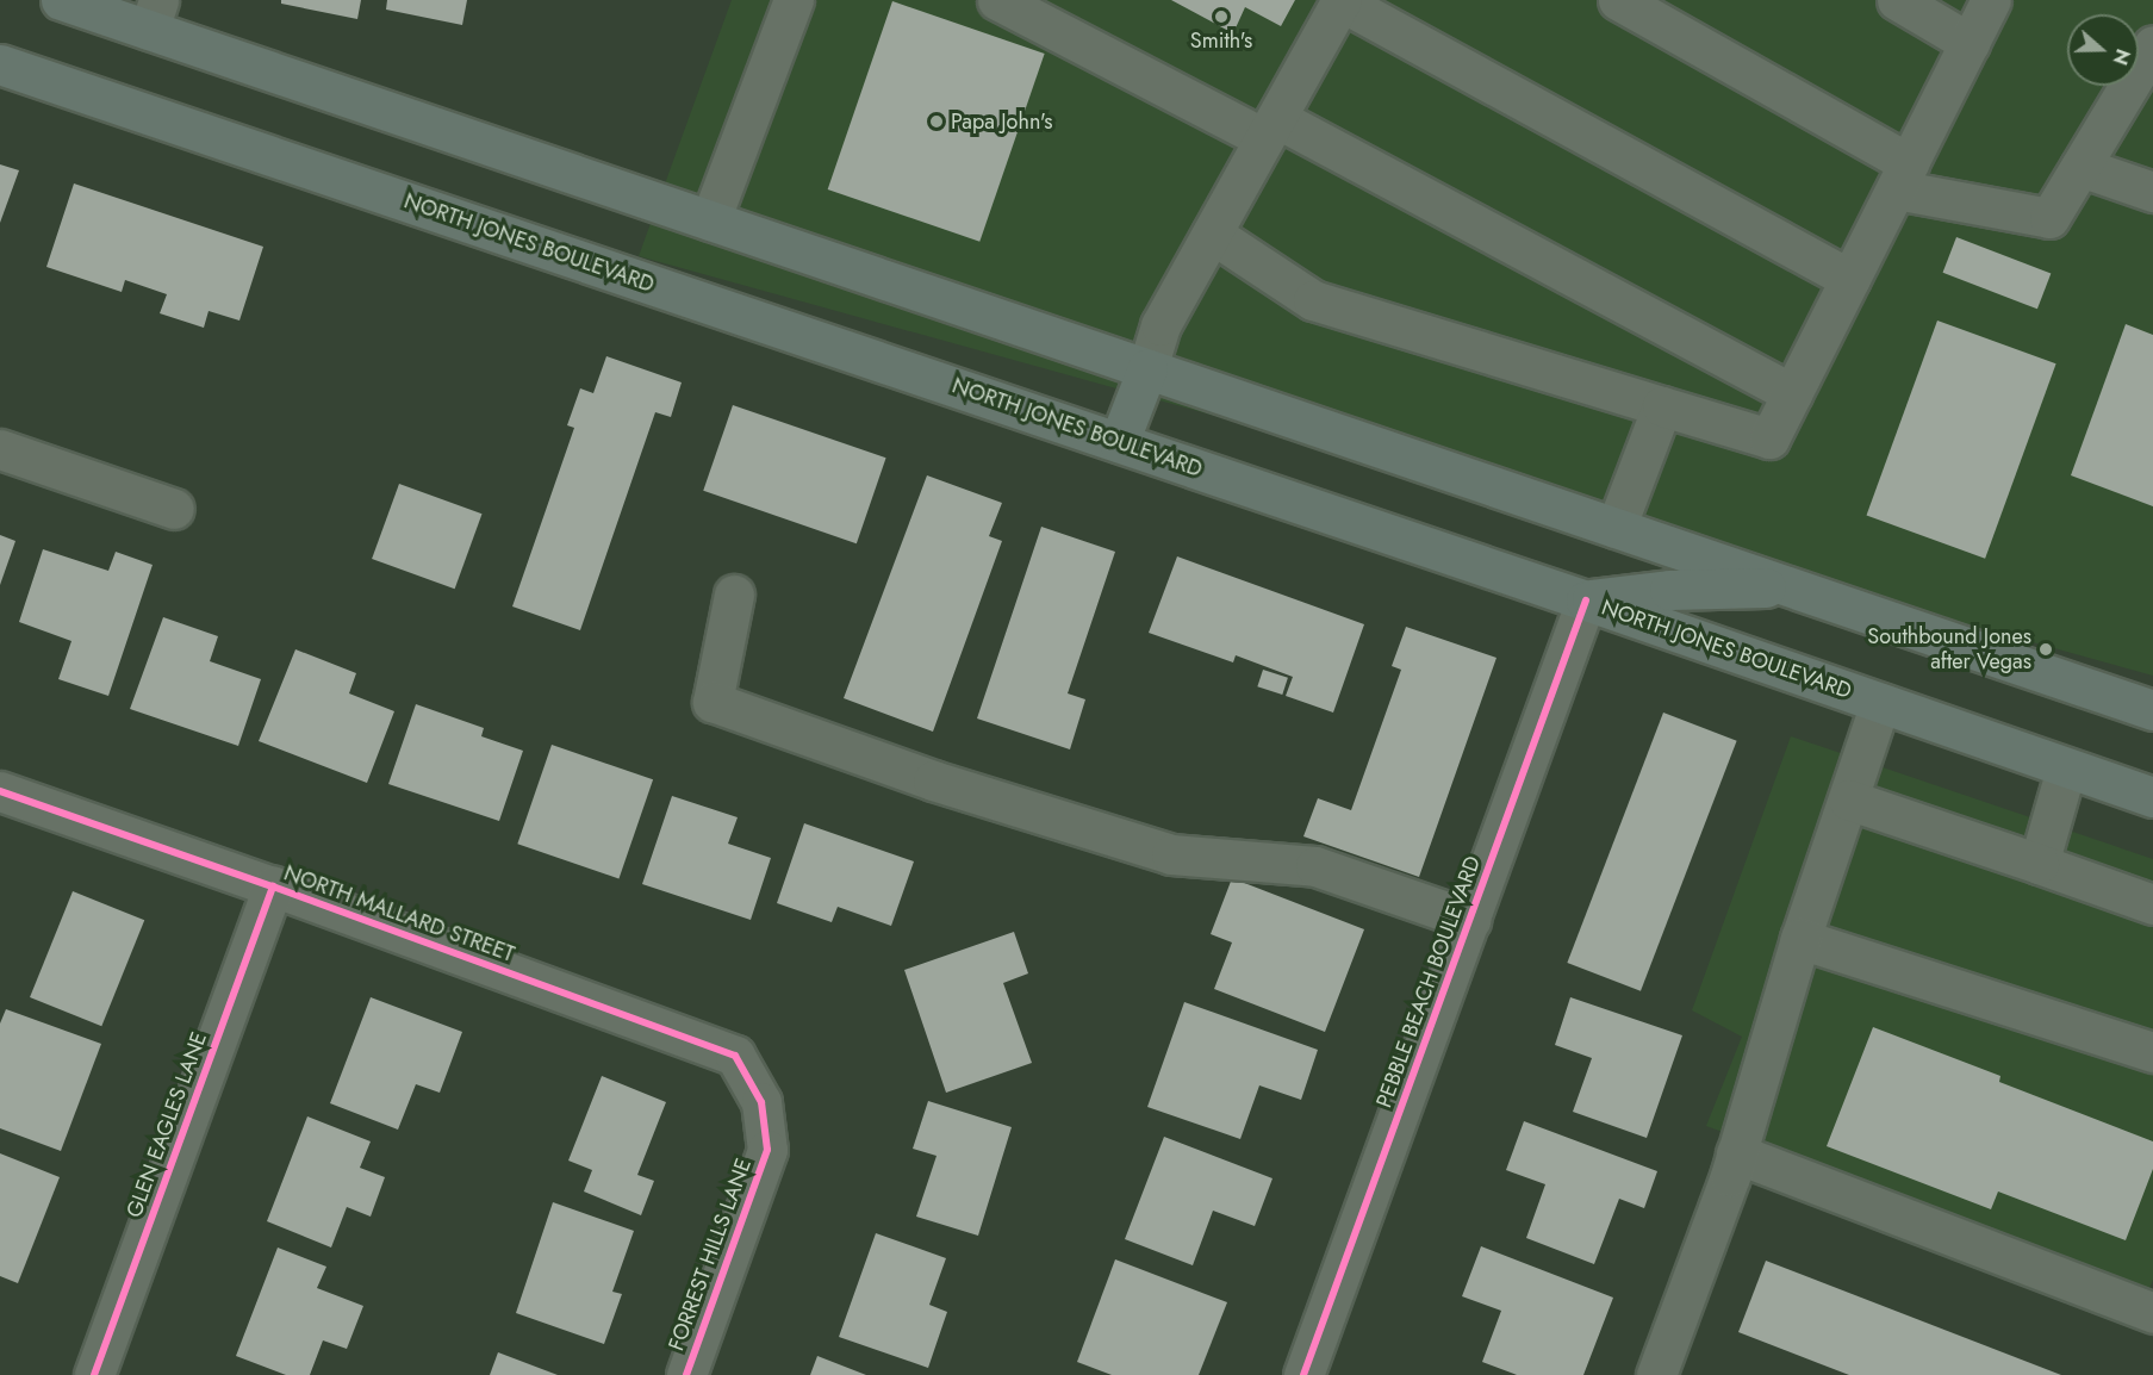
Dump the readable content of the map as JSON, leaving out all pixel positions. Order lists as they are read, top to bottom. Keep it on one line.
{"streets":{"main road":["NORTH JONES BOULEVARD"],"street":["NORTH MALLARD STREET","PEBBLE BEACH BOULEVARD","GLEN EAGLES LANE","FORREST HILLS LANE"]},"crossings":[["NORTH JONES BOULEVARD","PEBBLE BEACH BOULEVARD"],["NORTH MALLARD STREET","GLEN EAGLES LANE"],["NORTH MALLARD STREET","FORREST HILLS LANE"]],"places":["Smith's","Papa John's","Southbound Jones after Vegas"],"north":"right"}
